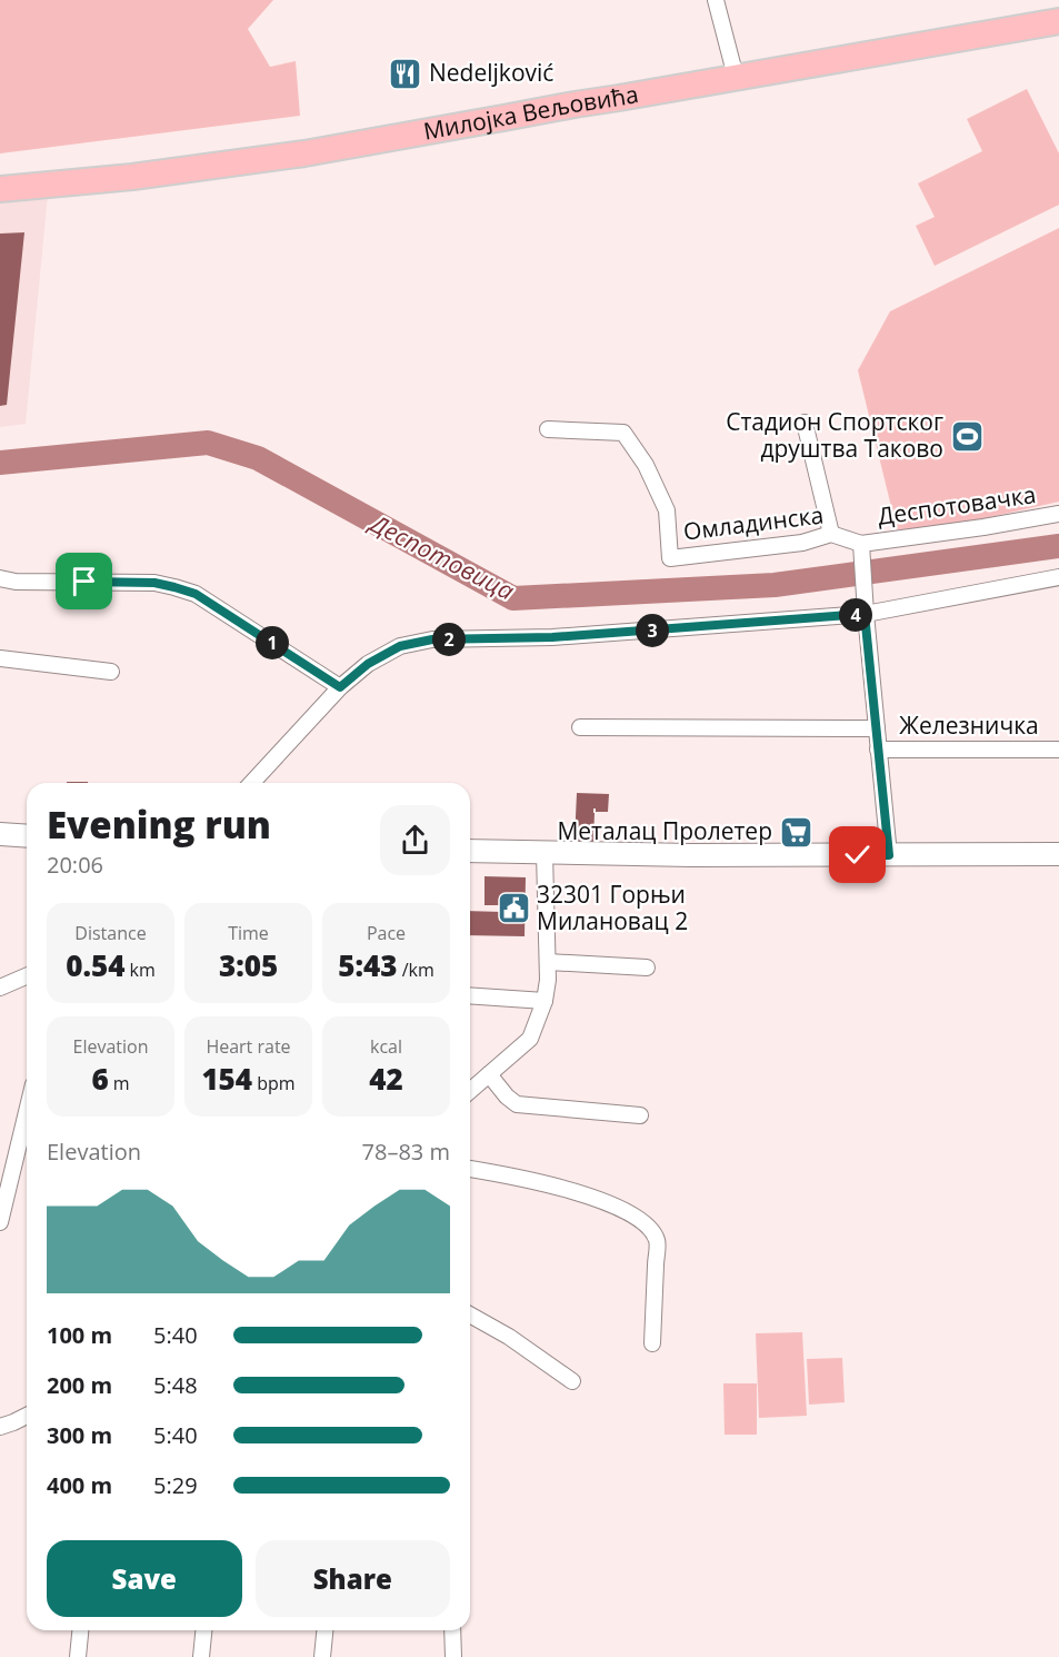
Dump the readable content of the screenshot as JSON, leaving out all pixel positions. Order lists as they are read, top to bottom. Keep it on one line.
{"streets":{"main road":["Милојка Вељовића"],"street":["Деспотовачка","Омладинска","Железничка"]},"crossings":[["Деспотовачка","Омладинска"]],"water":["Деспотовица"],"places":{"restaurant":["Nedeljković"],"sports":["Стадион Спортског друштва Таково"],"supermarket":["Металац Пролетер"],"public building":["32301 Горњи Милановац 2"]},"page":{"pins":["4","3","2","1"],"heading":["Evening run","20:06"],"stats":[["Distance","0.54 km"],["Time","3:05"],["Pace","5:43 /km"],["Elevation","6 m"],["Heart rate","154 bpm"],["kcal","42"]],"chart":["Elevation","78–83 m"],"list":[{"name":"100 m","note":"5:40"},{"name":"200 m","note":"5:48"},{"name":"300 m","note":"5:40"},{"name":"400 m","note":"5:29"}],"buttons":["Save","Share"]}}
